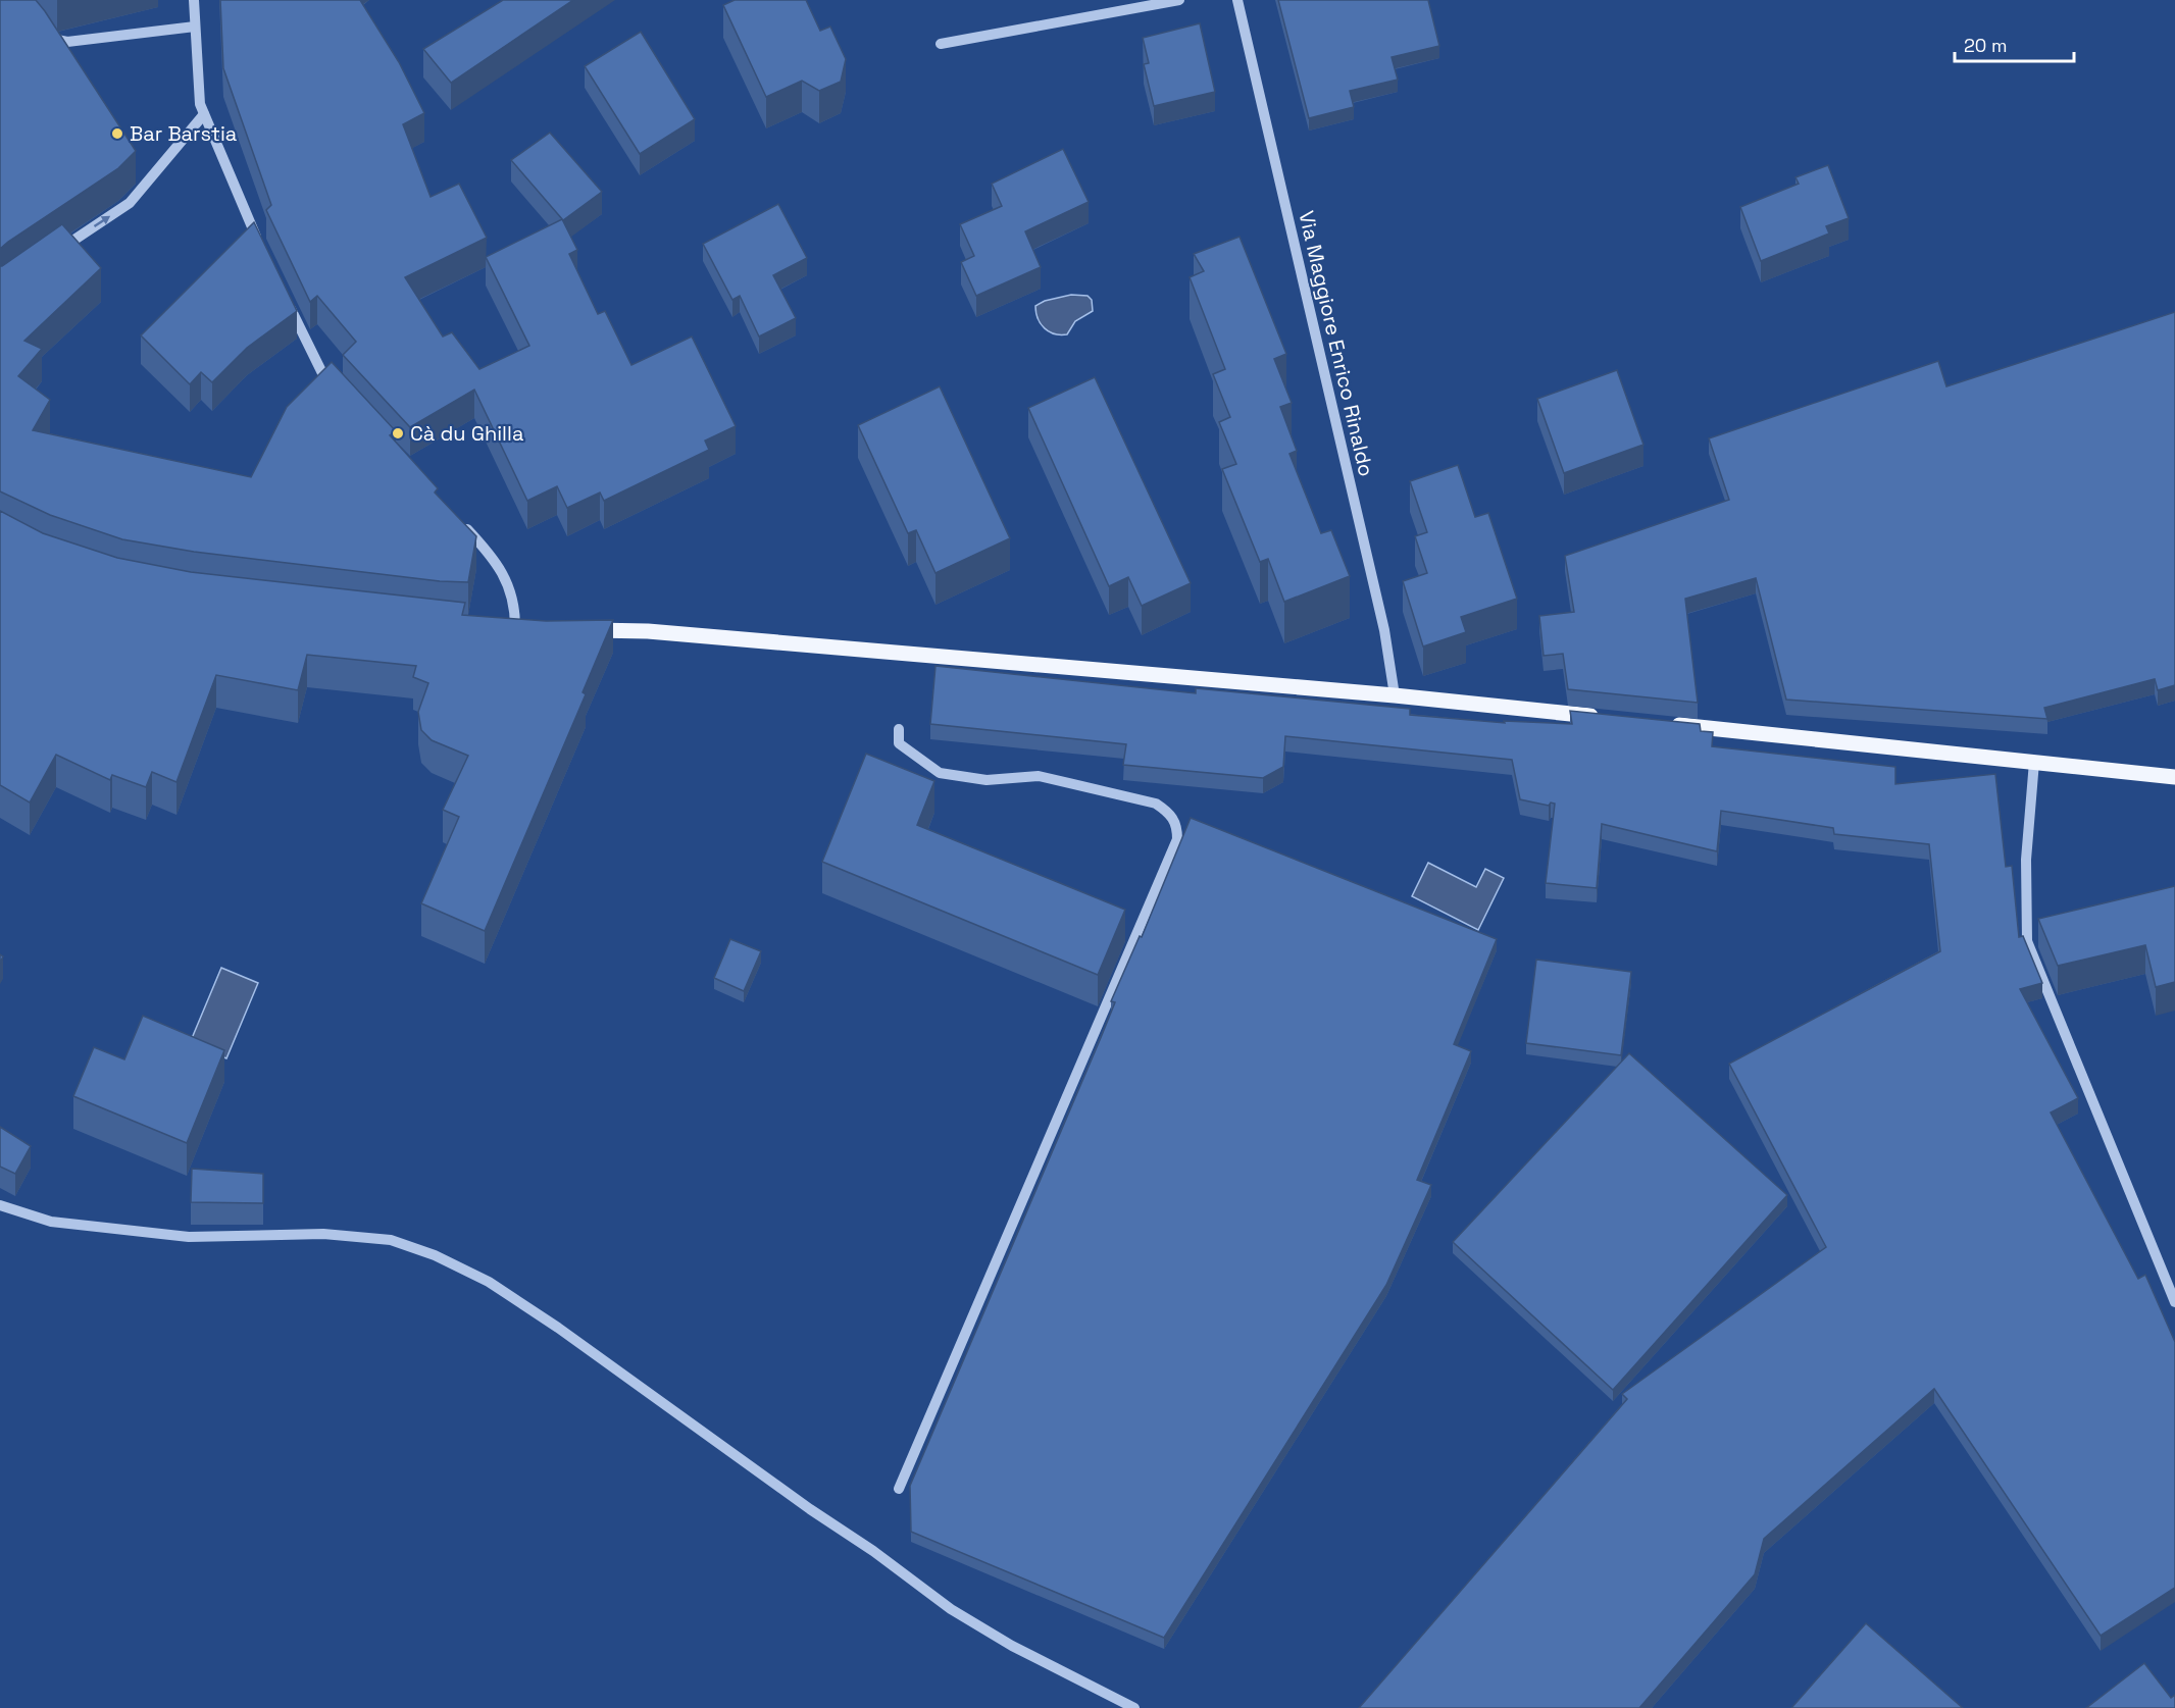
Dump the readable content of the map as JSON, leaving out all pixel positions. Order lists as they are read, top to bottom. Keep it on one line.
{"streets":{"street":["Via Maggiore Enrico Rinaldo"]},"places":["Bar Barstia","Cà du Ghilla"],"scale_bar":"20 m"}
